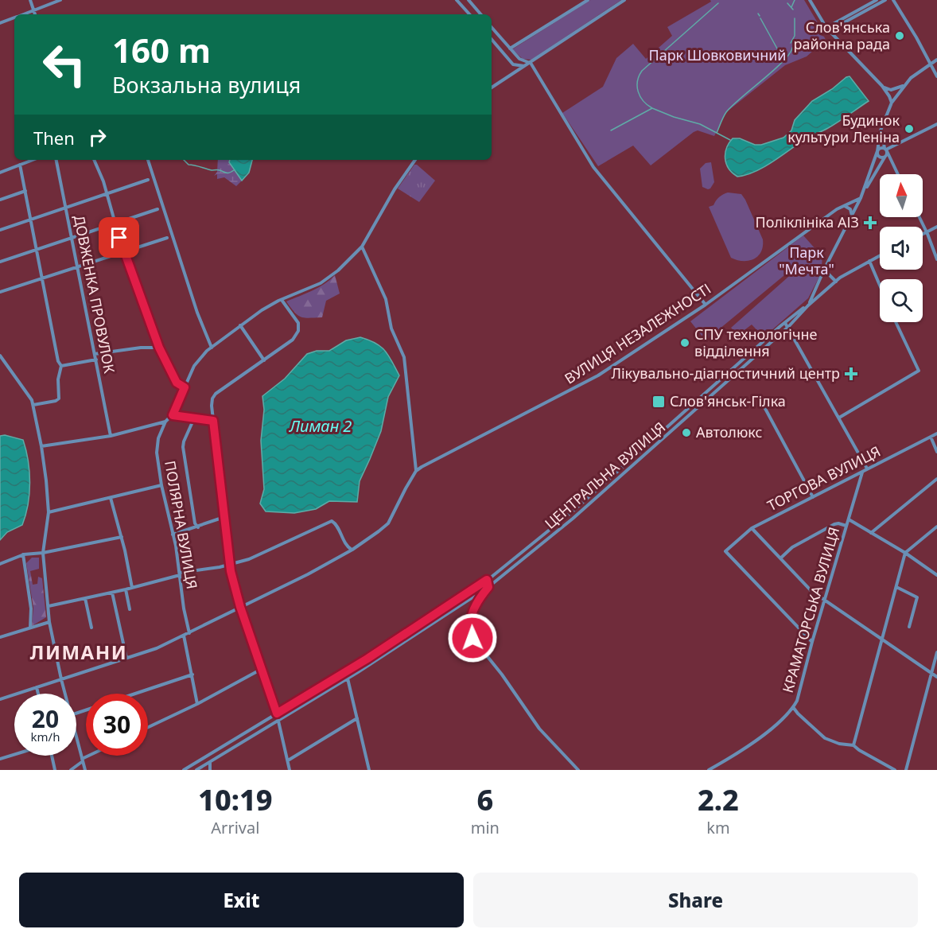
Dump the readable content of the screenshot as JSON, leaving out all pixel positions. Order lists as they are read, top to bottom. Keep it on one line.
{"streets":{"street":["ДОВЖЕНКА ПРОВУЛОК","ВУЛИЦЯ НЕЗАЛЕЖНОСТІ","ЦЕНТРАЛЬНА ВУЛИЦЯ","ТОРГОВА ВУЛИЦЯ","ПОЛЯРНА ВУЛИЦЯ","КРАМАТОРСЬКА ВУЛИЦЯ"]},"crossings":[["ТОРГОВА ВУЛИЦЯ","КРАМАТОРСЬКА ВУЛИЦЯ"]],"districts":["ЛИМАНИ"],"water":["Лиман 2"],"parks":["Парк Шовковичний","Парк \"Мечта\""],"places":{"other":["Слов'янська районна рада","Будинок культури Леніна","СПУ технологічне відділення","Автолюкс"],"health":["Поліклініка АІЗ","Лікувально-діагностичний центр"],"transit":["Слов'янськ-Гілка"]},"north":"top","page":{"turn":["160 m","Вокзальна вулиця"],"then":"Then","speed":"20 km/h","limit":"30","eta":["10:19","Arrival","6","min","2.2","km"],"buttons":["Exit","Share"]}}
